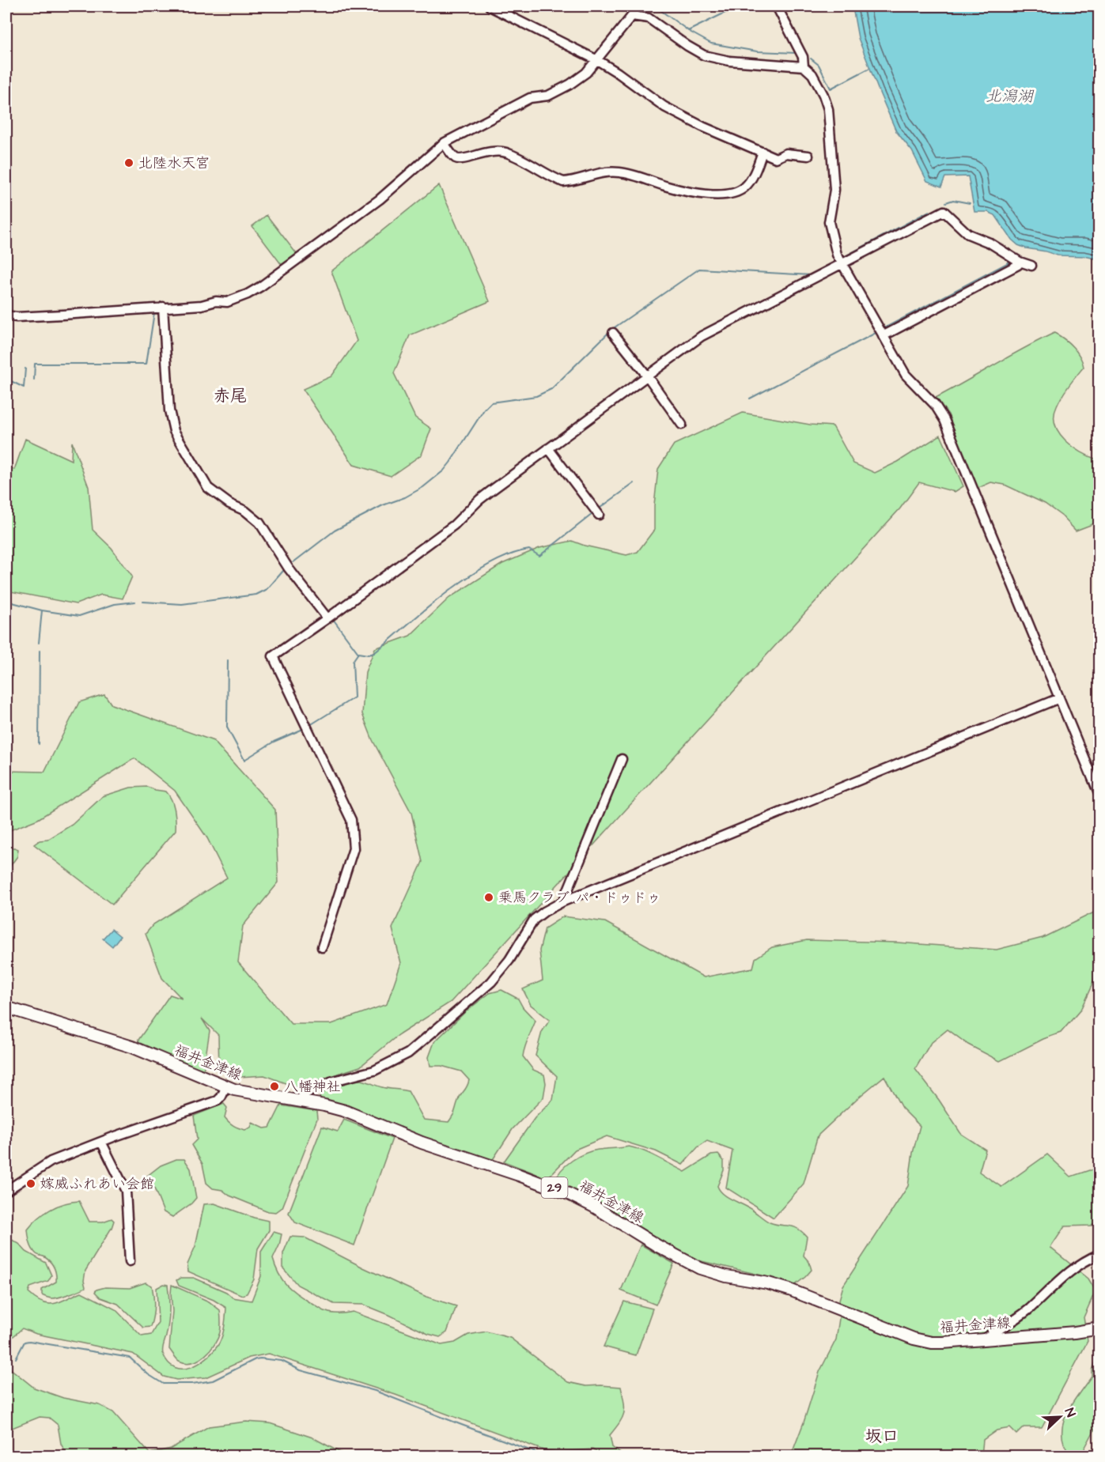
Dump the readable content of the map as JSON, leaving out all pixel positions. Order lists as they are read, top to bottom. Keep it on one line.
{"streets":{"main road":["福井金津線","29"]},"districts":["赤尾","坂口"],"water":["北潟湖"],"places":["北陸水天宮","乗馬クラブ パ・ドゥドゥ","八幡神社","嫁威ふれあい会館"],"north":"top right"}
